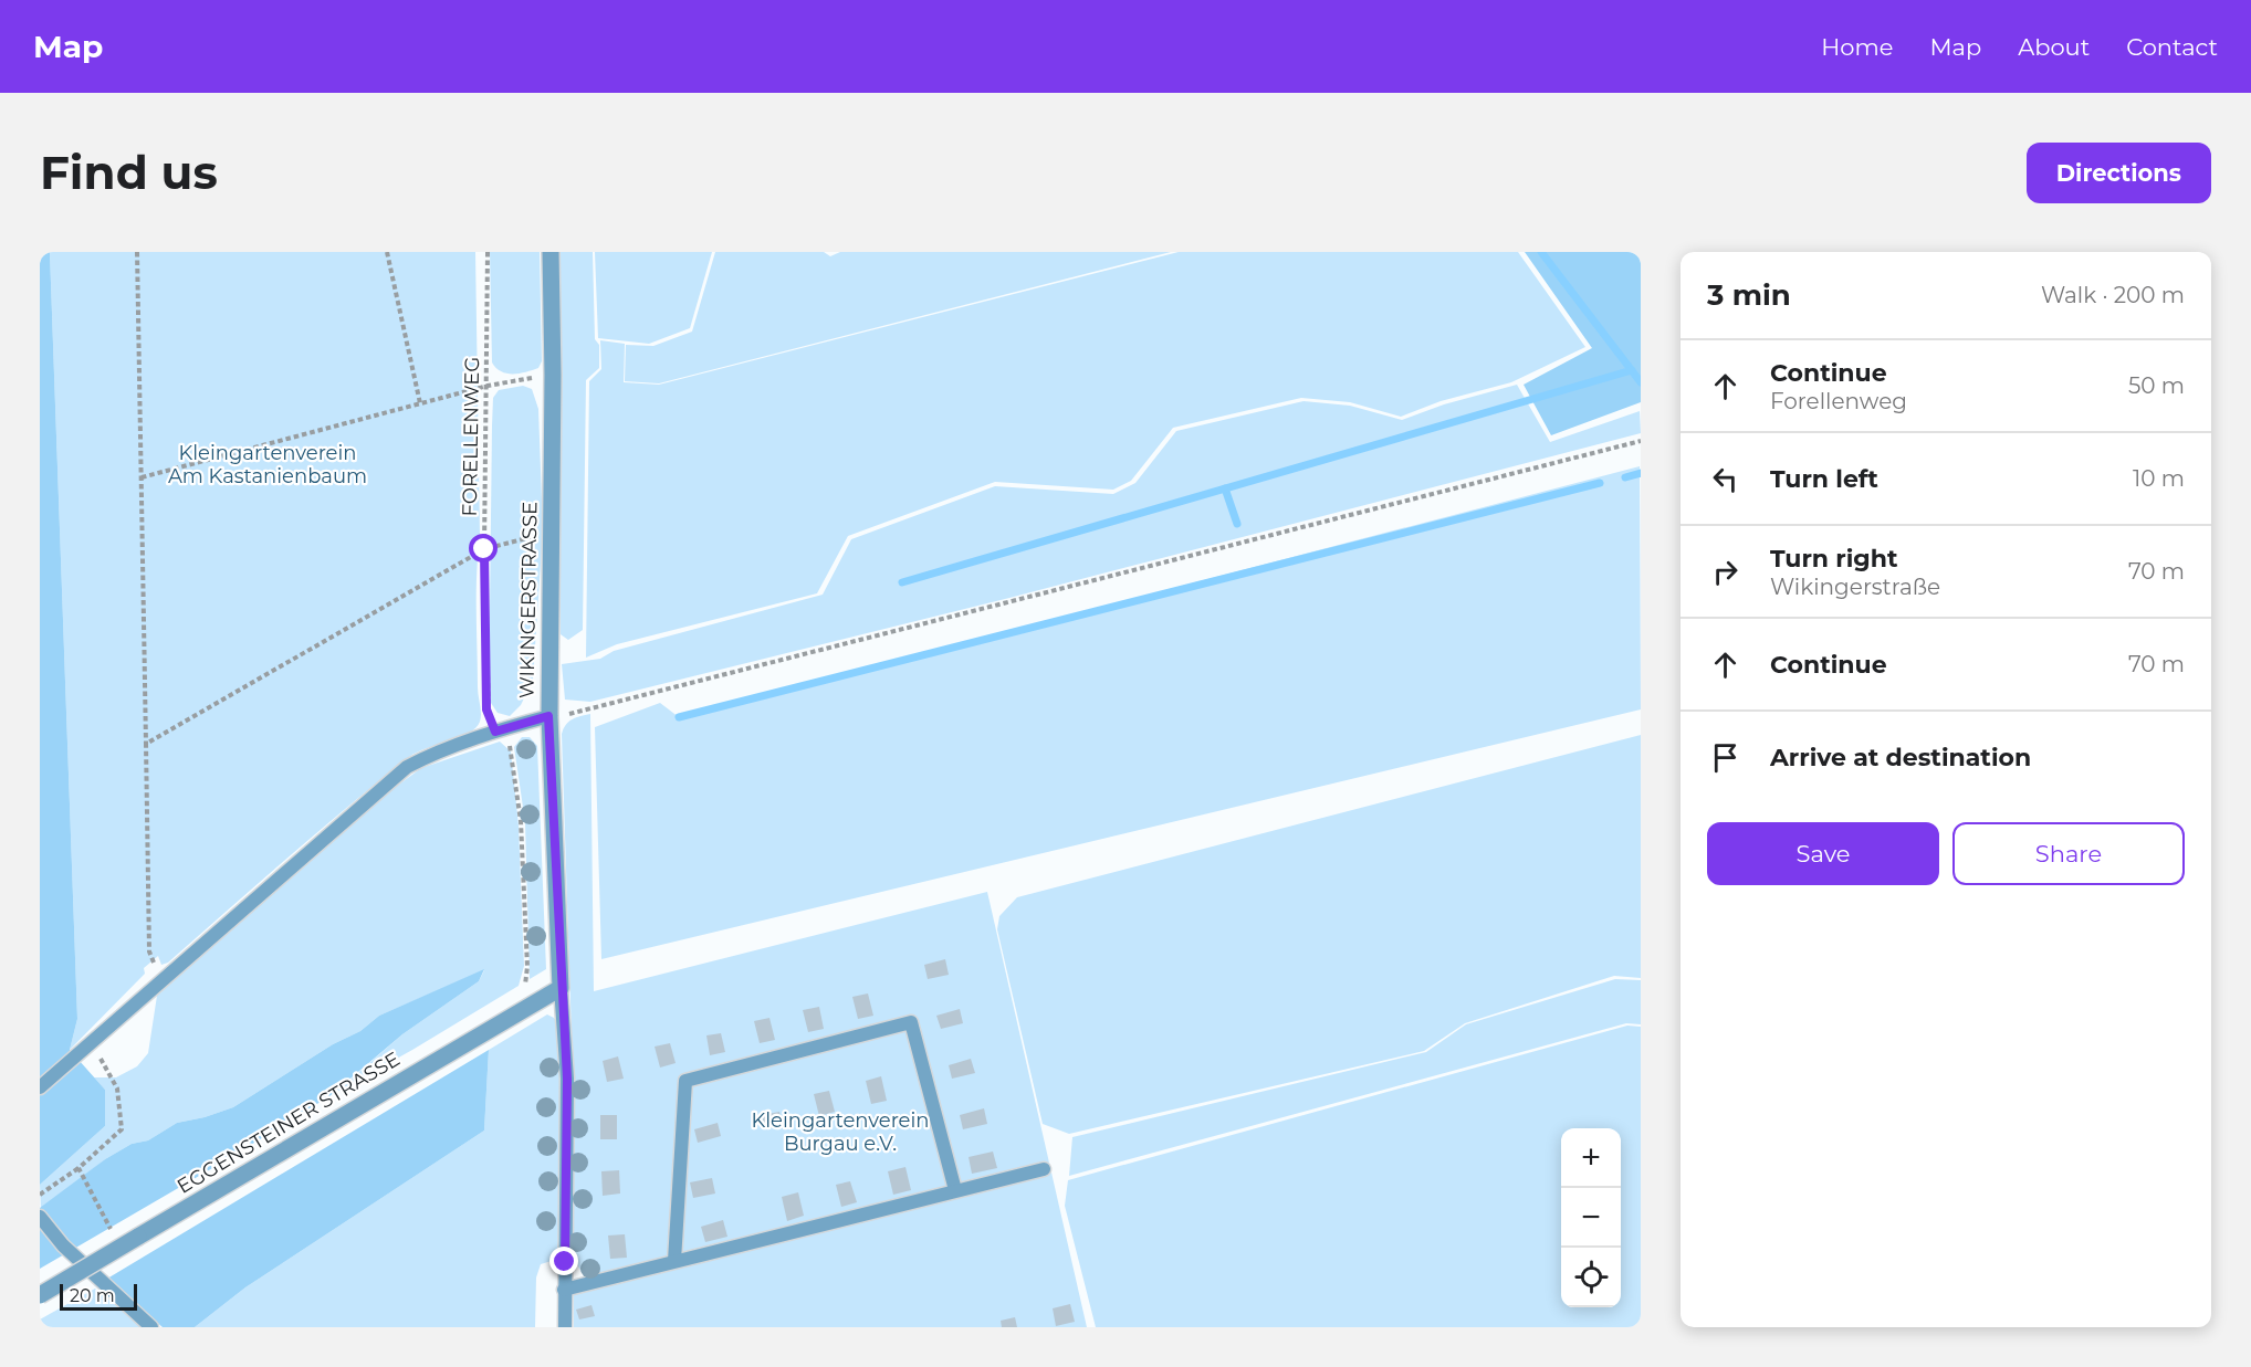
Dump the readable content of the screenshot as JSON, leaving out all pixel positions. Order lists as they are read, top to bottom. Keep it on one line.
{"streets":{"street":["WIKINGERSTRASSE","EGGENSTEINER STRASSE"],"path":["FORELLENWEG"]},"crossings":[["FORELLENWEG","EGGENSTEINER STRASSE"],["WIKINGERSTRASSE","EGGENSTEINER STRASSE"]],"parks":["Kleingartenverein Am Kastanienbaum","Kleingartenverein Burgau e.V."],"scale_bar":"20 m","page":{"header":"Map","nav":["Home","Map","About","Contact"],"buttons":["Directions",["Save","Share"]],"title":"Find us","heading":["3 min","Walk · 200 m"],"list":[["Continue","Forellenweg","50 m"],["Turn left","10 m"],["Turn right","Wikingerstraße","70 m"],["Continue","70 m"],"Arrive at destination"],"map_buttons":["+","−"],"scale":"20 m"}}
